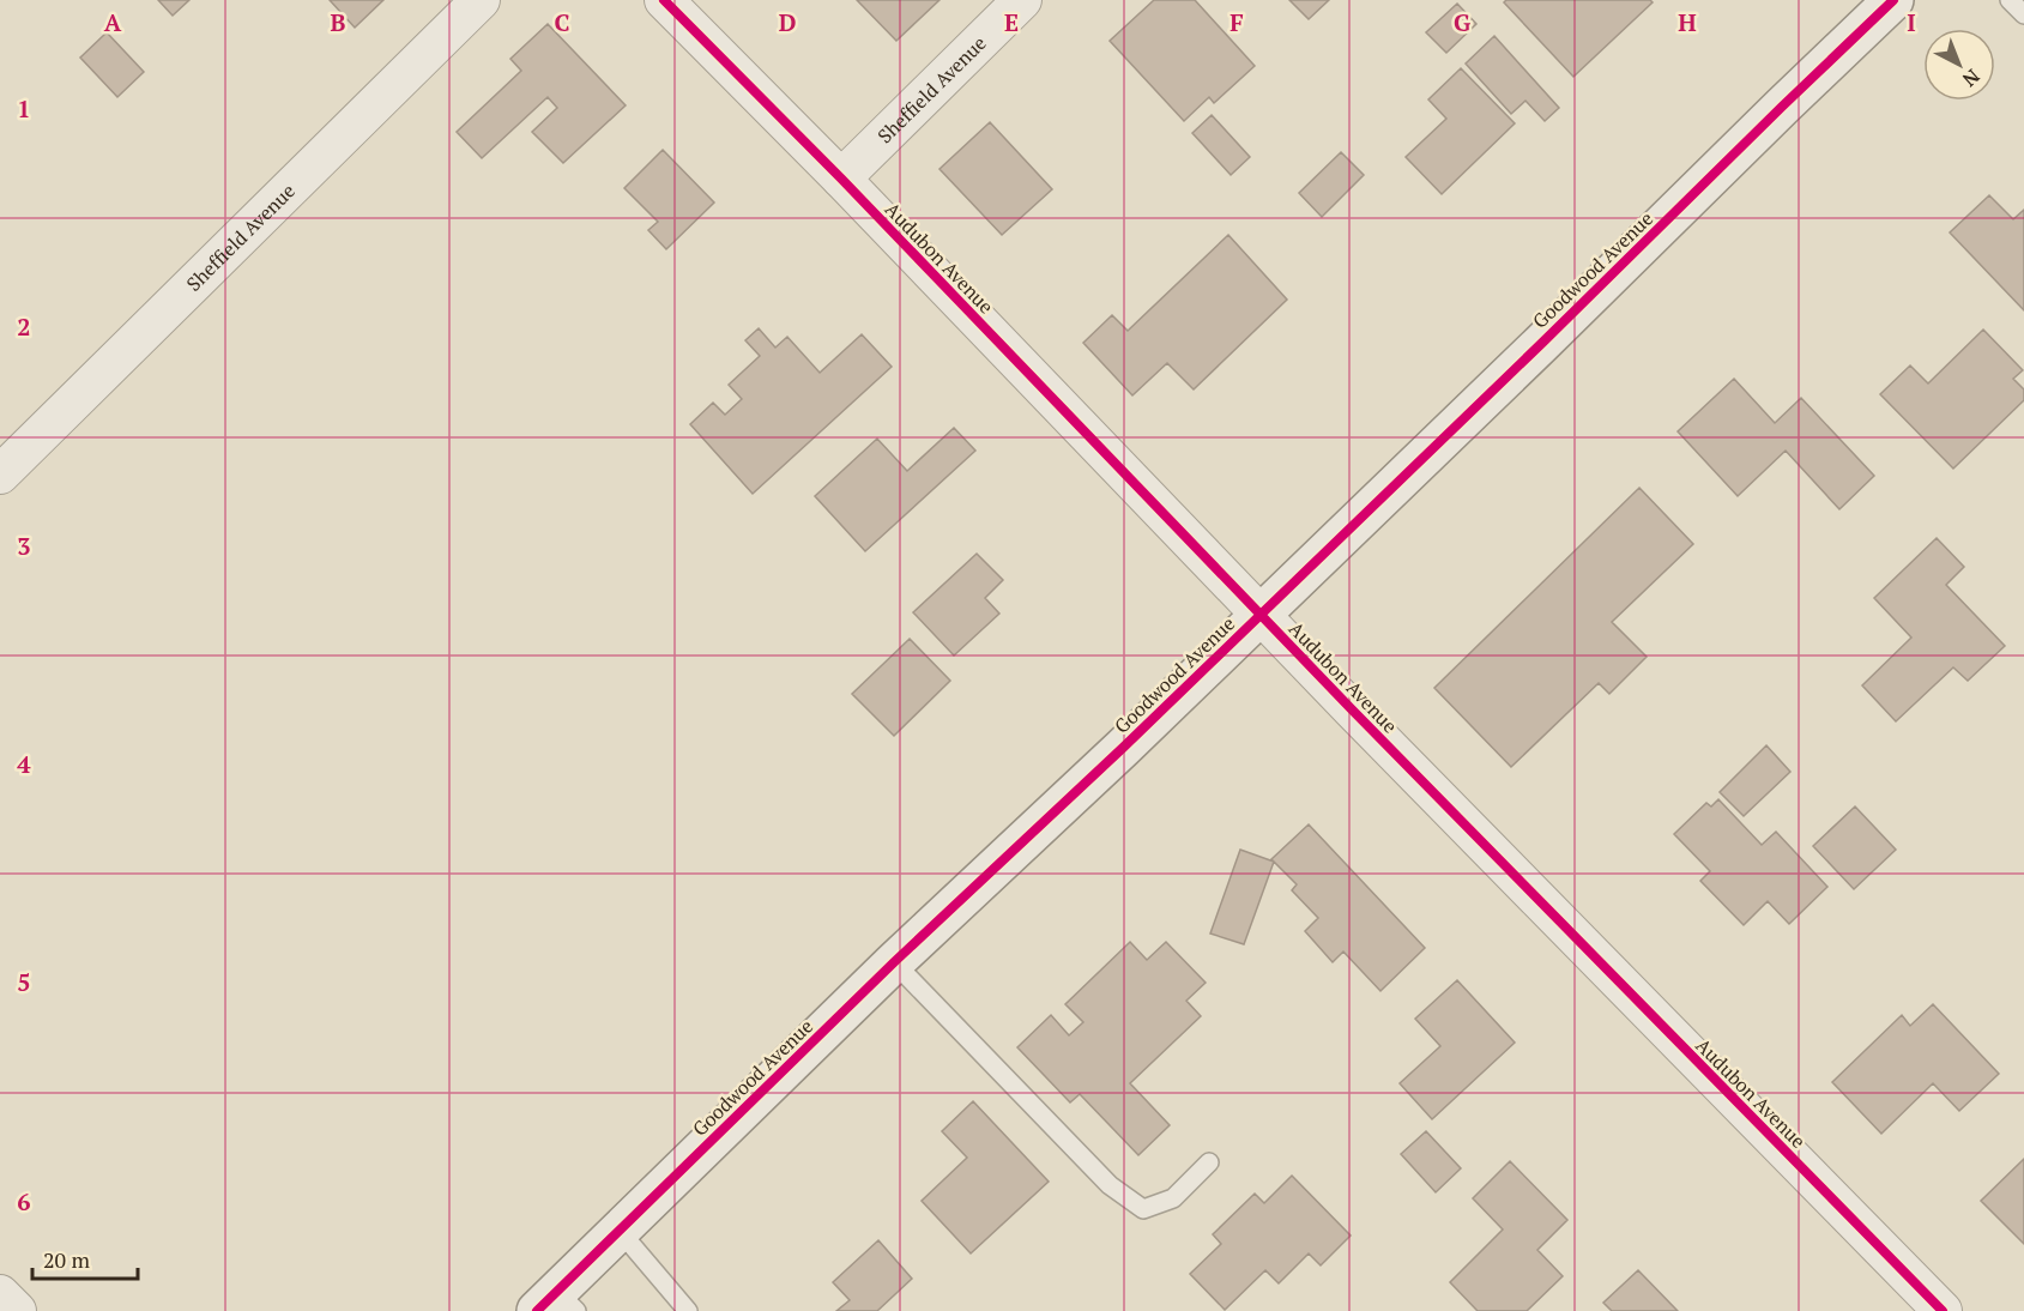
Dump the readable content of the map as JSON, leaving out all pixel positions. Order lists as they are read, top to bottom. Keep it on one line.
{"streets":{"street":["Sheffield Avenue","Audubon Avenue","Goodwood Avenue"]},"crossings":[["Sheffield Avenue","Audubon Avenue"],["Audubon Avenue","Goodwood Avenue"]],"scale_bar":"20 m","north":"bottom right","grid":{"columns":["A","B","C","D","E","F","G","H","I"],"rows":["1","2","3","4","5","6"]}}
